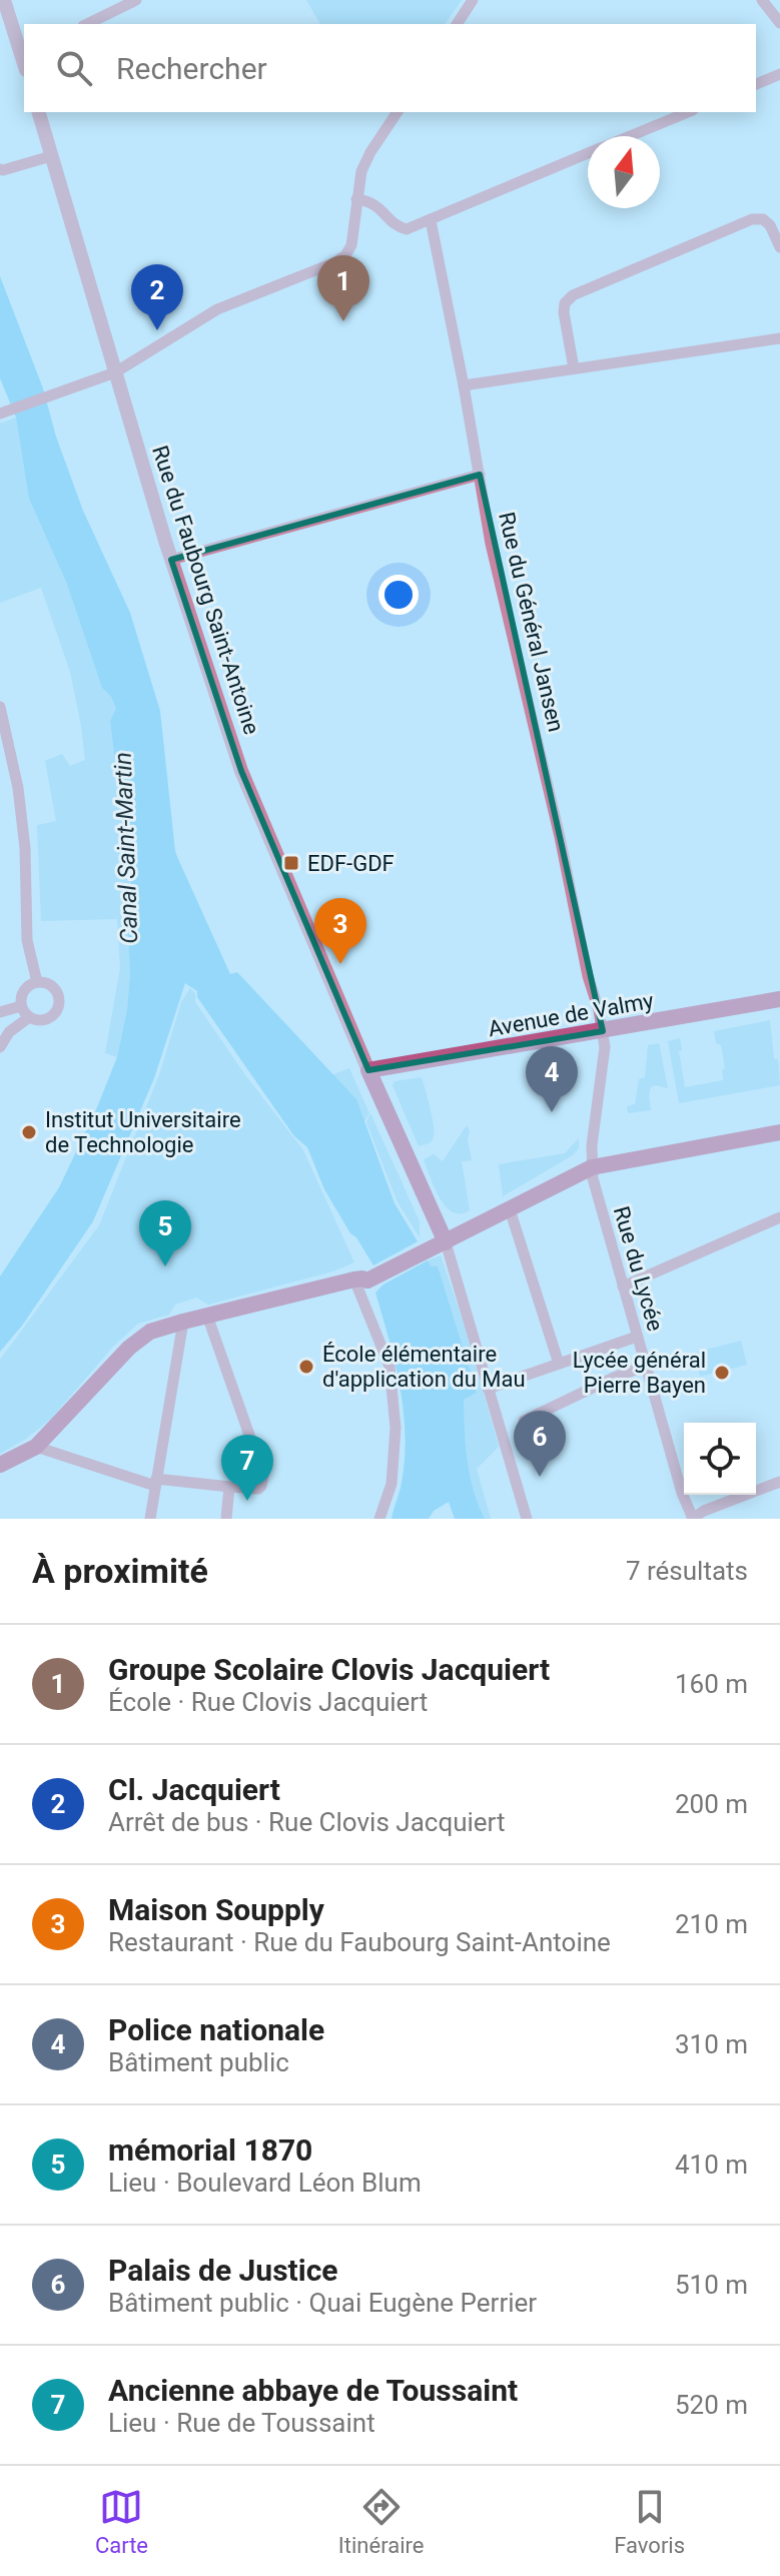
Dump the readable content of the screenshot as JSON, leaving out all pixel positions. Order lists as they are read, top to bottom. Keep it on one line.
{"streets":{"main road":["Avenue de Valmy"],"street":["Rue du Faubourg Saint-Antoine","Rue du Général Jansen","Rue du Lycée"]},"crossings":[["Rue du Faubourg Saint-Antoine","Avenue de Valmy"],["Rue du Général Jansen","Avenue de Valmy"],["Rue du Général Jansen","Rue du Lycée"]],"water":["Canal Saint-Martin"],"places":{"transit":["EDF-GDF"],"other":["Institut Universitaire de Technologie","École élémentaire d'application du Mau","Lycée général Pierre Bayen"]},"north":"top","page":{"search":"Rechercher","pins":["1","2","3","4","5","6","7"],"heading":["À proximité","7 résultats"],"list":[{"mark":"1","name":"Groupe Scolaire Clovis Jacquiert","note":"École · Rue Clovis Jacquiert","value":"160 m"},{"mark":"2","name":"Cl. Jacquiert","note":"Arrêt de bus · Rue Clovis Jacquiert","value":"200 m"},{"mark":"3","name":"Maison Soupply","note":"Restaurant · Rue du Faubourg Saint-Antoine","value":"210 m"},{"mark":"4","name":"Police nationale","note":"Bâtiment public","value":"310 m"},{"mark":"5","name":"mémorial 1870","note":"Lieu · Boulevard Léon Blum","value":"410 m"},{"mark":"6","name":"Palais de Justice","note":"Bâtiment public · Quai Eugène Perrier","value":"510 m"},{"mark":"7","name":"Ancienne abbaye de Toussaint","note":"Lieu · Rue de Toussaint","value":"520 m"}],"nav":["Carte","Itinéraire","Favoris"]}}
